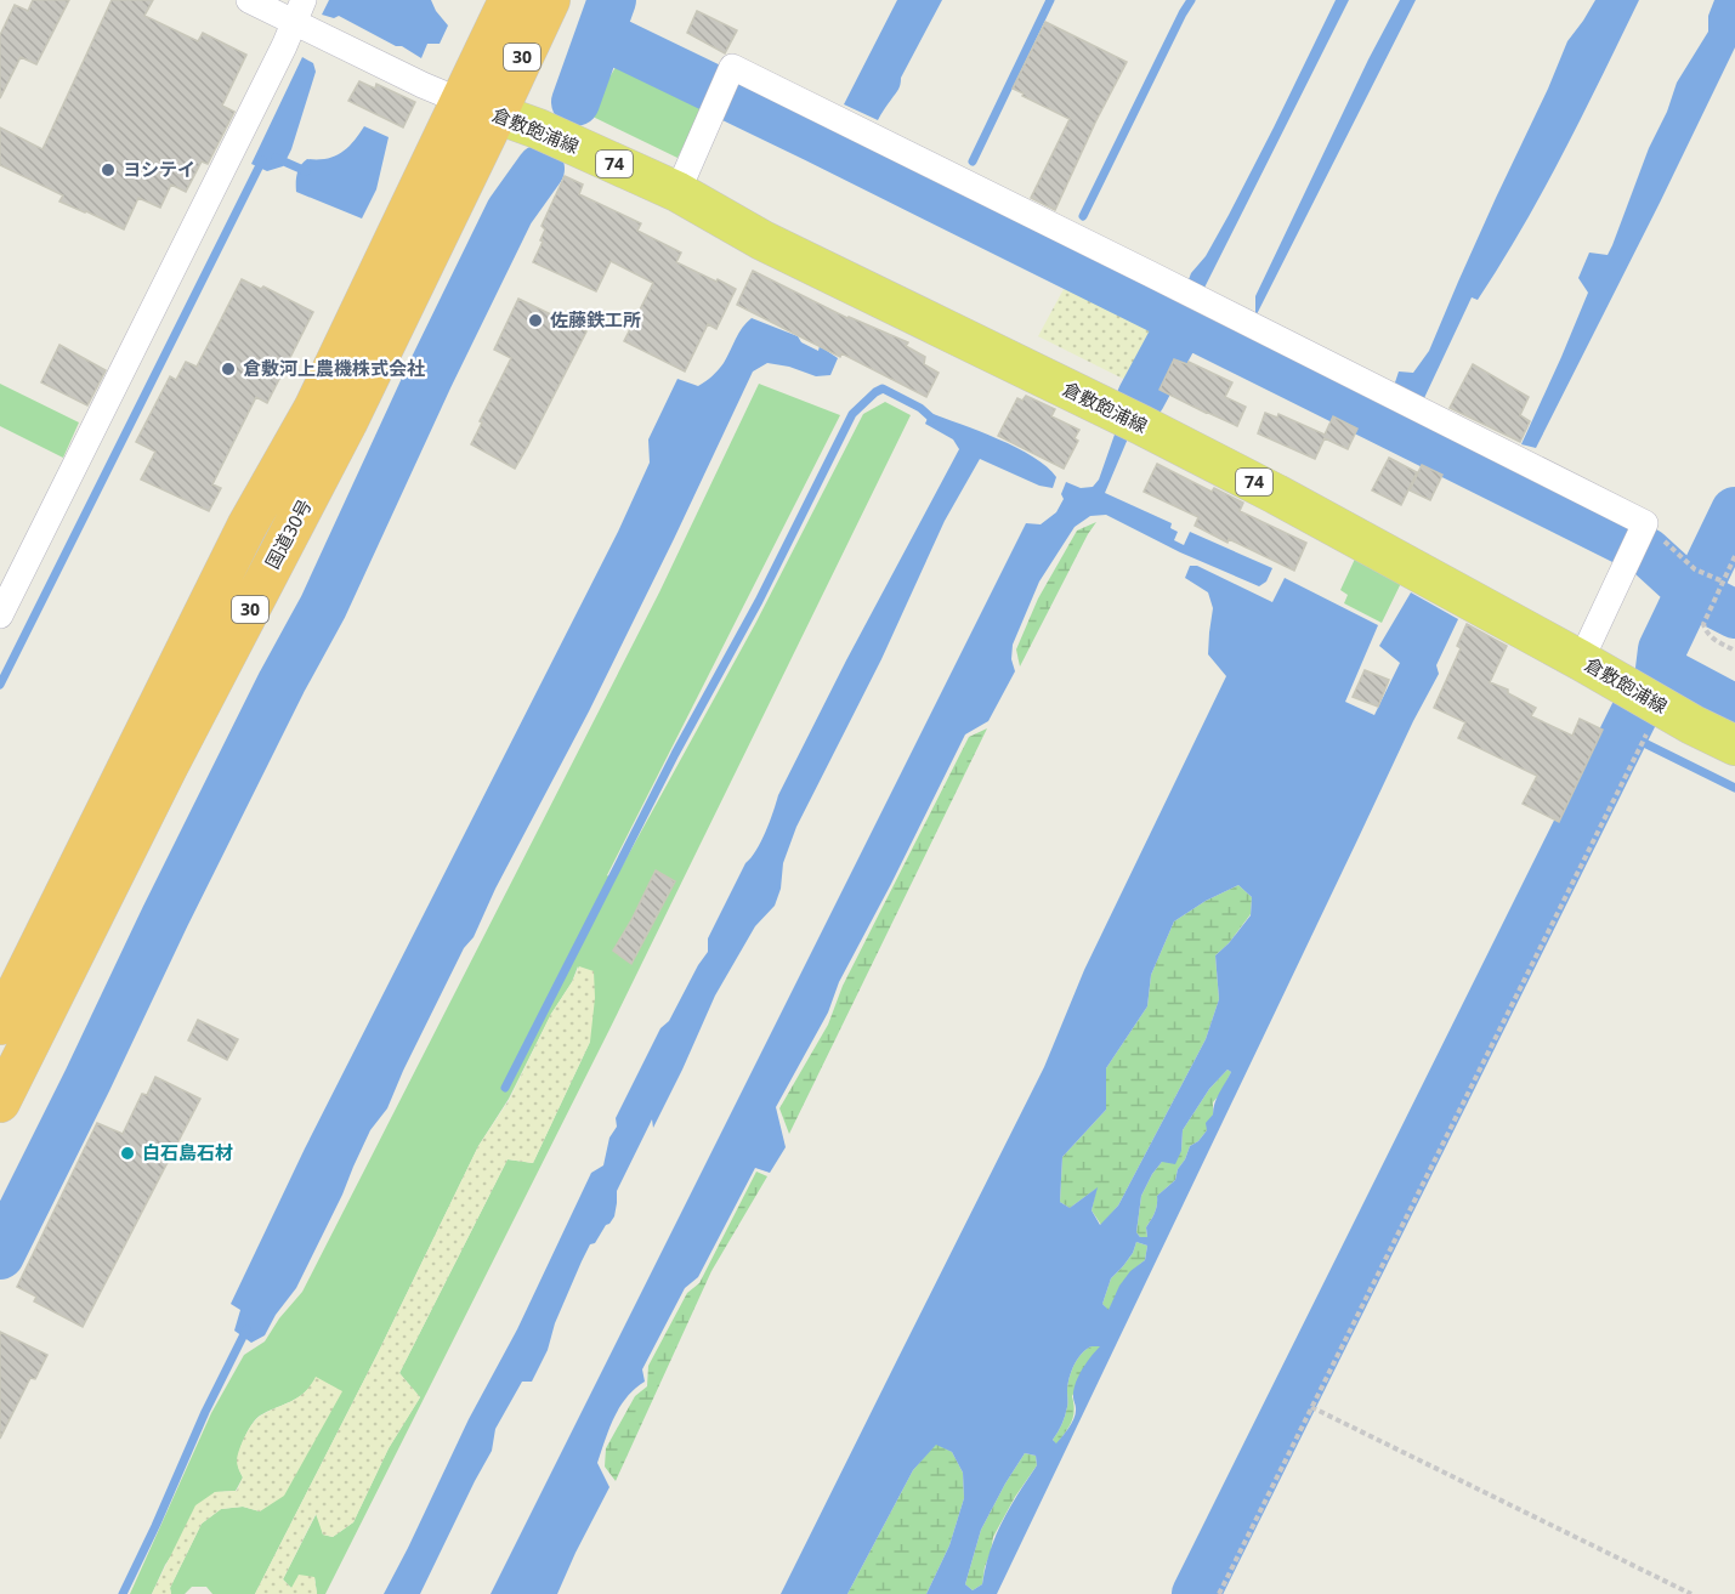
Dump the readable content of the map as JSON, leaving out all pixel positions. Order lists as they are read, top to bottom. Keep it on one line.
{"streets":{"highway":["30","国道30号"],"main road":["倉敷飽浦線","74"]},"crossings":[["倉敷飽浦線","国道30号"]],"places":["ヨシテイ","佐藤鉄工所","倉敷河上農機株式会社","白石島石材"]}
